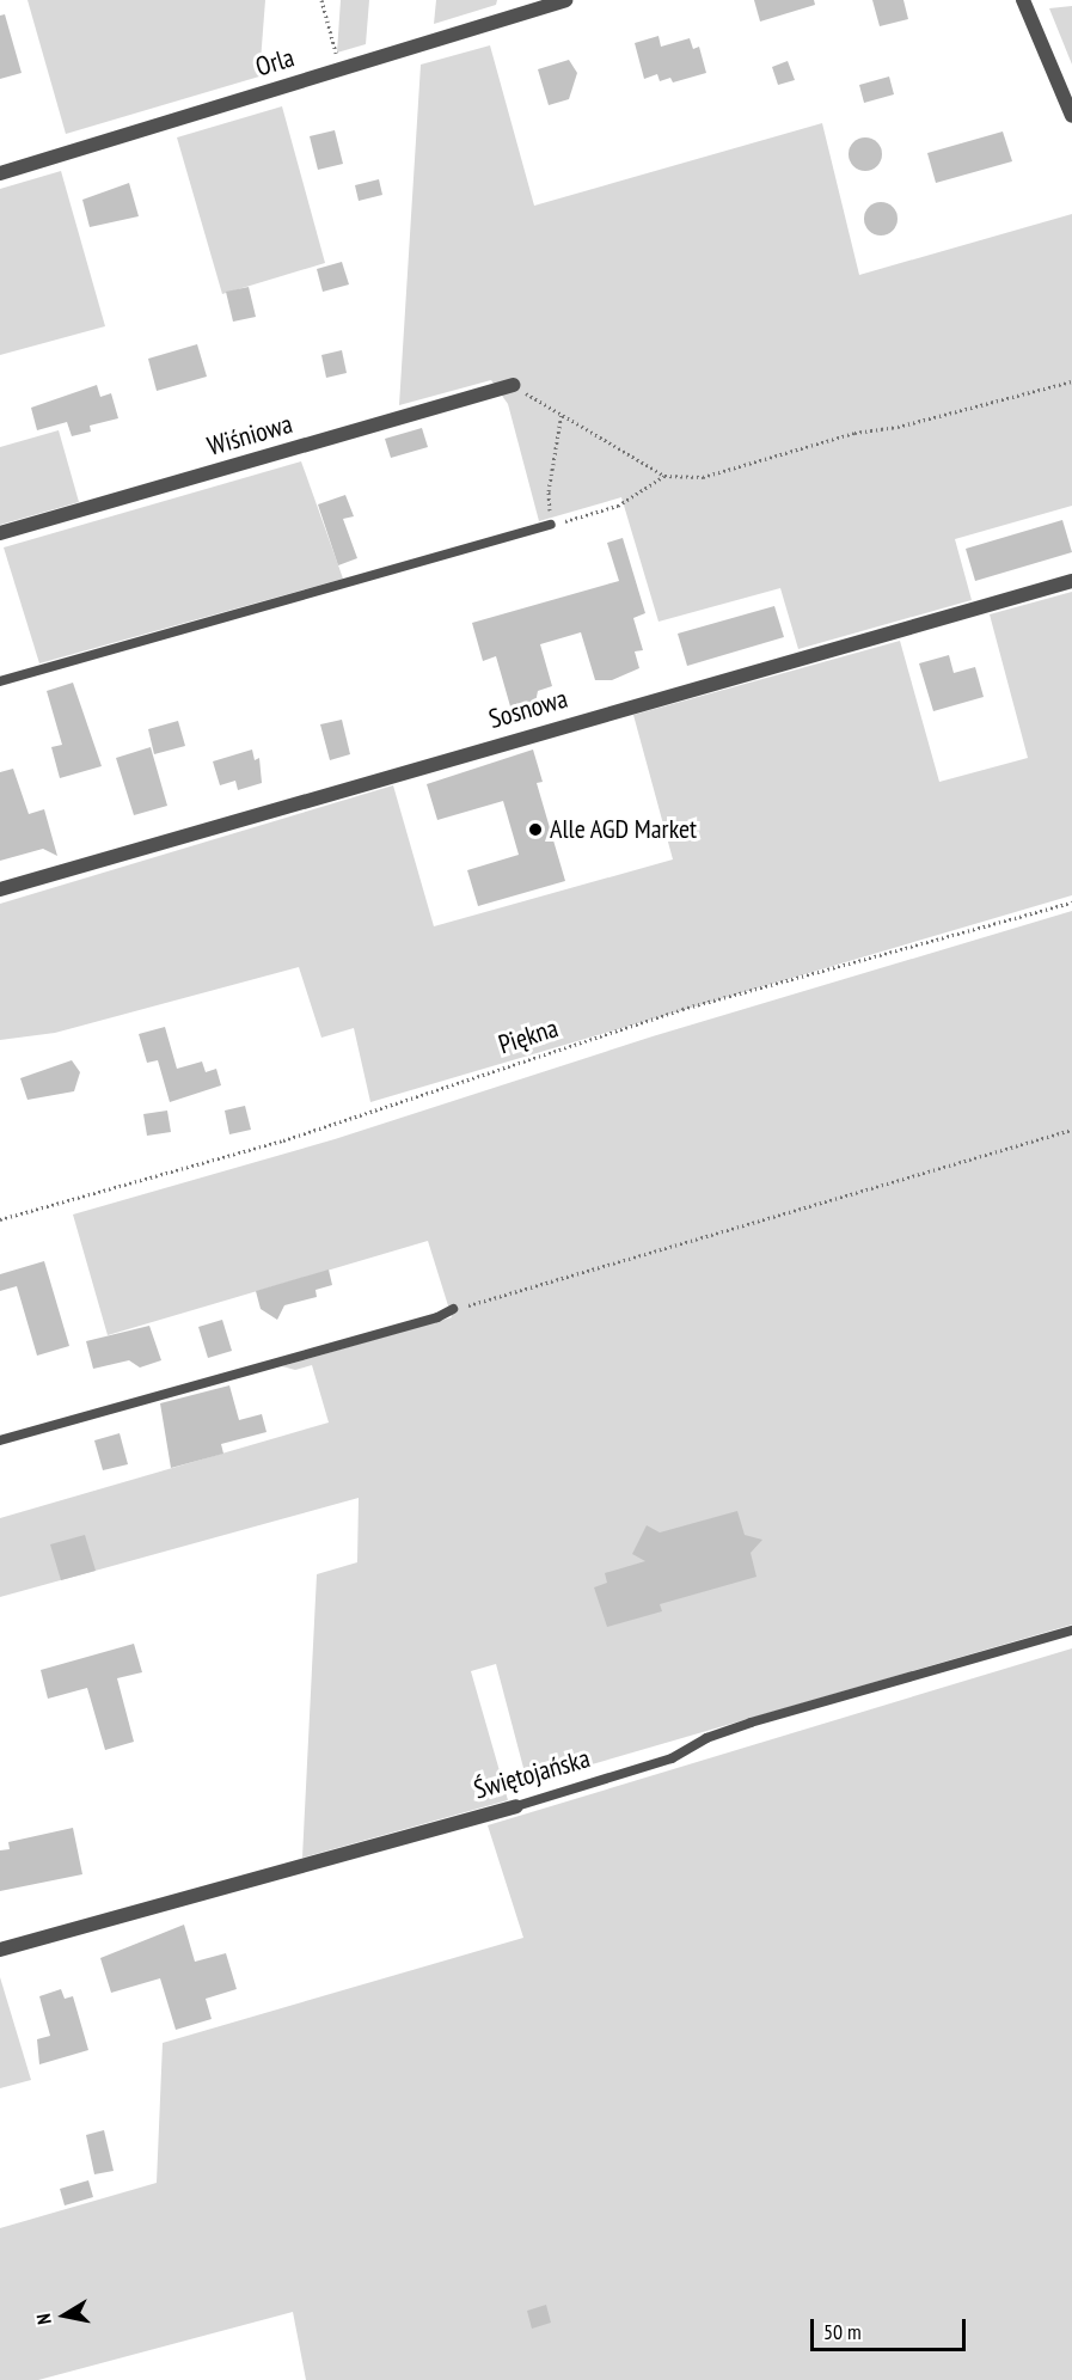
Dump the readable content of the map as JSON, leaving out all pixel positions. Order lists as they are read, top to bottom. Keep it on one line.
{"streets":{"street":["Orla","Wiśniowa","Sosnowa","Świętojańska"],"path":["Piękna"]},"places":["Alle AGD Market"],"scale_bar":"50 m","north":"left"}
